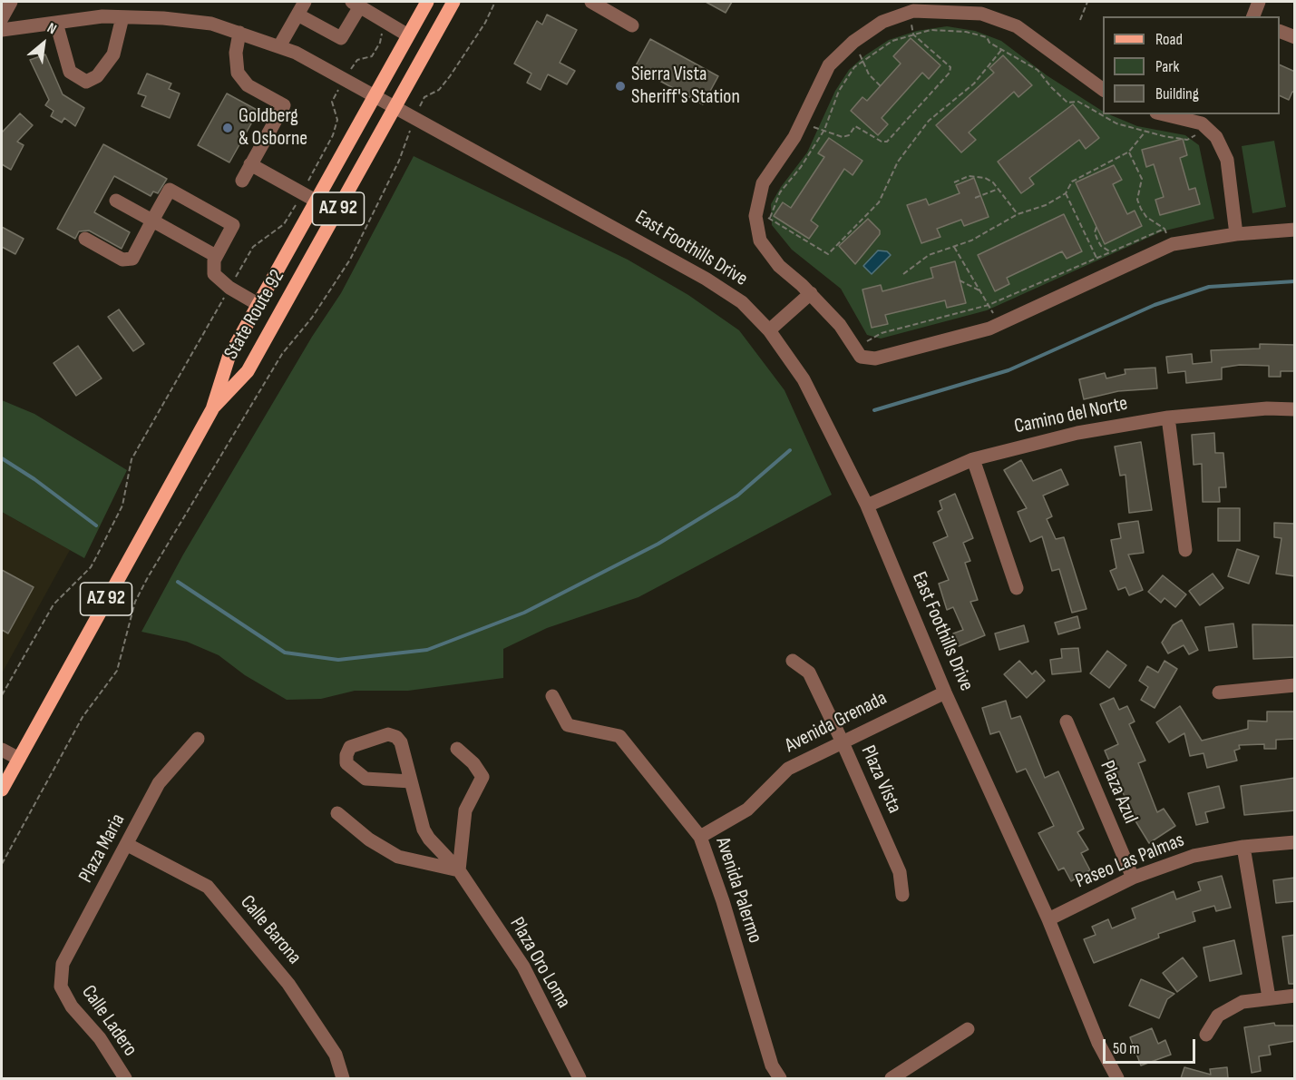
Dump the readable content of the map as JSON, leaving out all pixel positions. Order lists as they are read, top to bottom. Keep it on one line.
{"streets":{"main road":["AZ 92","State Route 92"],"street":["East Foothills Drive","Camino del Norte","Avenida Grenada","Plaza Vista","Plaza Azul","Plaza Maria","Paseo Las Palmas","Avenida Palermo","Calle Barona","Plaza Oro Loma","Calle Ladero"]},"crossings":[["AZ 92","State Route 92"],["East Foothills Drive","State Route 92"],["East Foothills Drive","Camino del Norte"],["East Foothills Drive","Avenida Grenada"],["East Foothills Drive","Paseo Las Palmas"],["Avenida Grenada","Plaza Vista"],["Avenida Grenada","Avenida Palermo"],["Plaza Azul","Paseo Las Palmas"],["Plaza Maria","Calle Barona"],["Plaza Maria","Calle Ladero"]],"places":["Sierra Vista Sheriff's Station","Goldberg & Osborne"],"legend":["Road","Park","Building"],"scale_bar":"50 m","north":"top right"}
